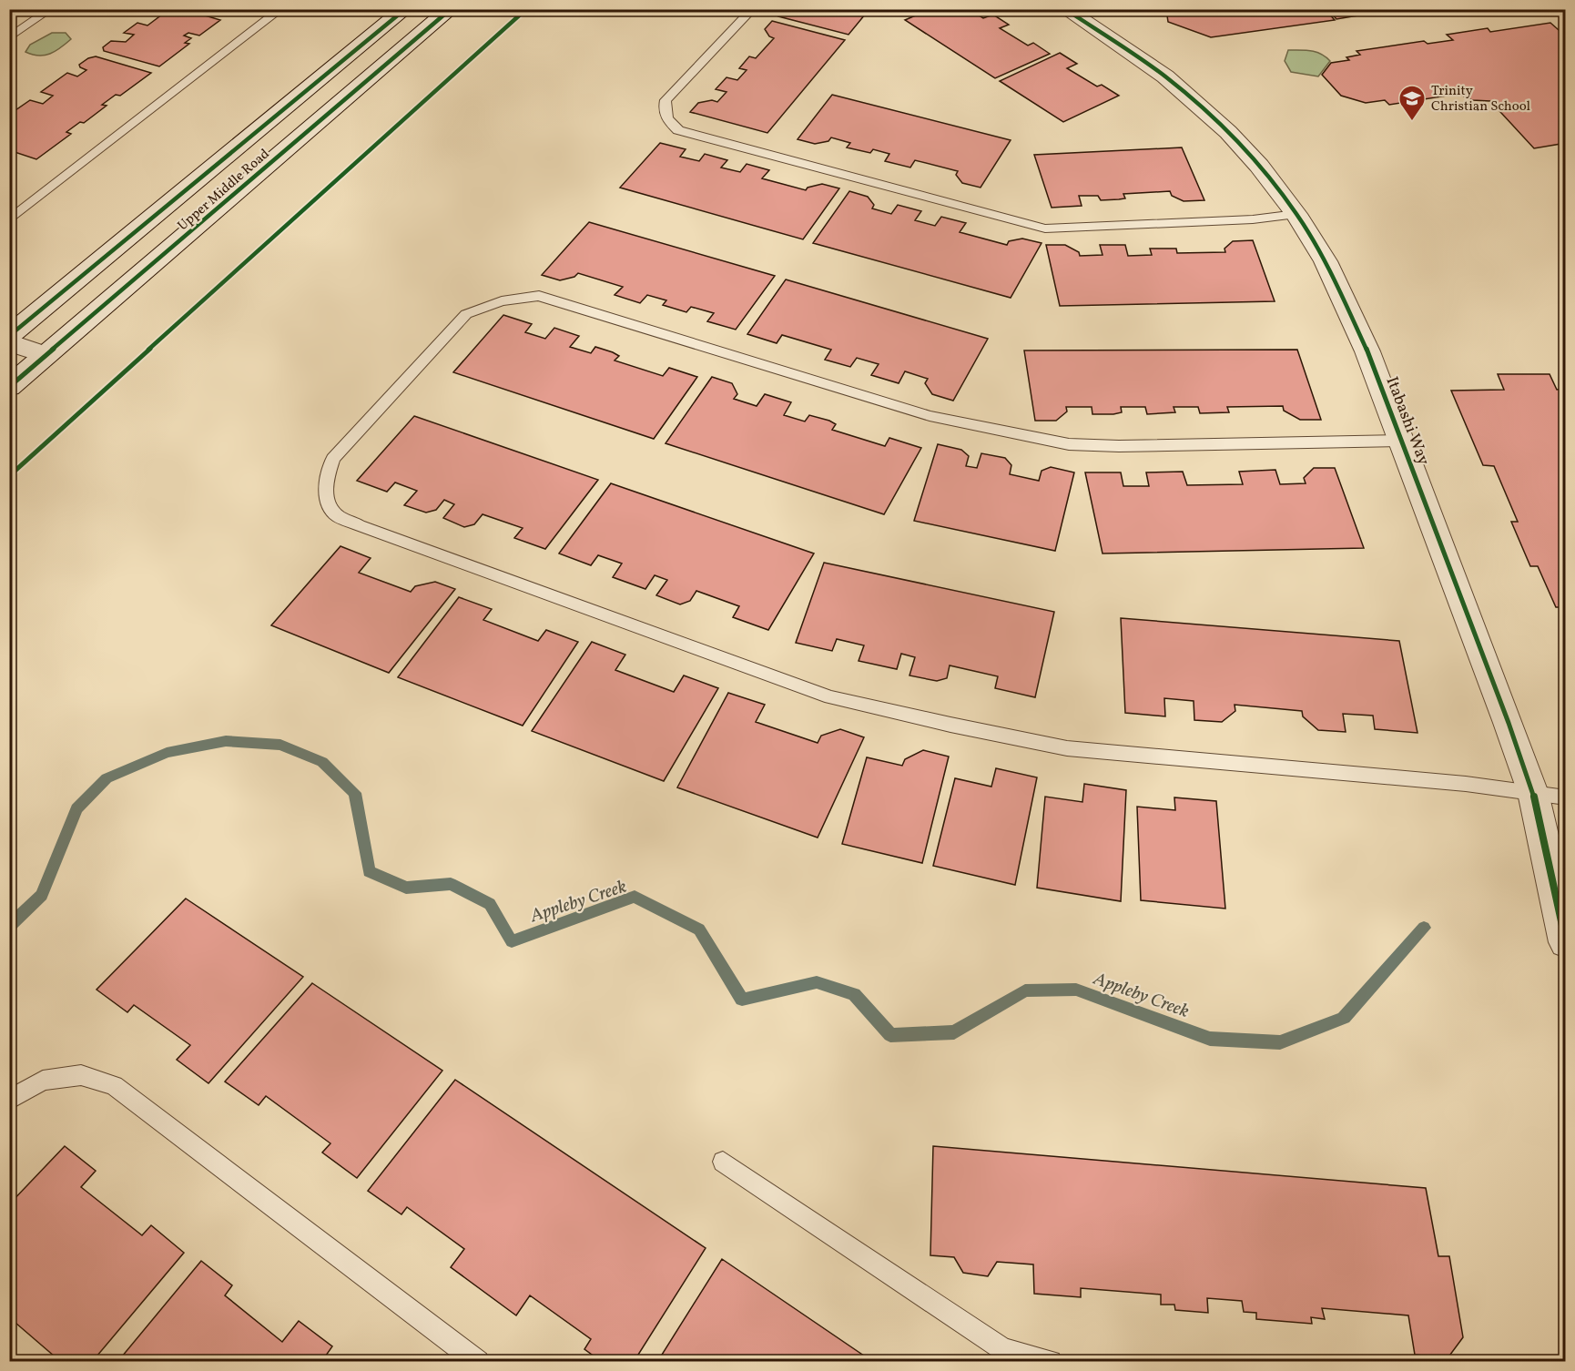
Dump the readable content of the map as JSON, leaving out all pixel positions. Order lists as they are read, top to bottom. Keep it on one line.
{"streets":{"main road":["Upper Middle Road","Itabashi Way"]},"water":["Appleby Creek"],"places":{"school or university":["Trinity Christian School"]}}
